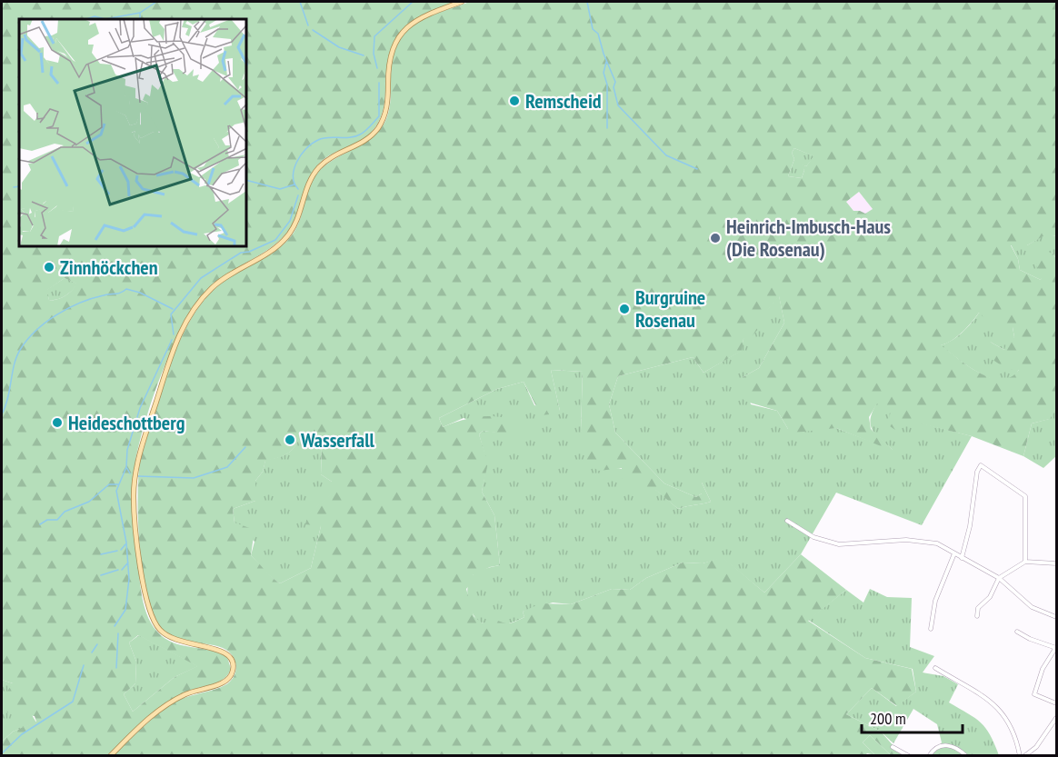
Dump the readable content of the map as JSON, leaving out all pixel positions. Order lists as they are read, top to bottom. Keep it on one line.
{"places":["Remscheid","Heinrich-Imbusch-Haus (Die Rosenau)","Zinnhöckchen","Burgruine Rosenau","Heideschottberg","Wasserfall"],"scale_bar":"200 m"}
